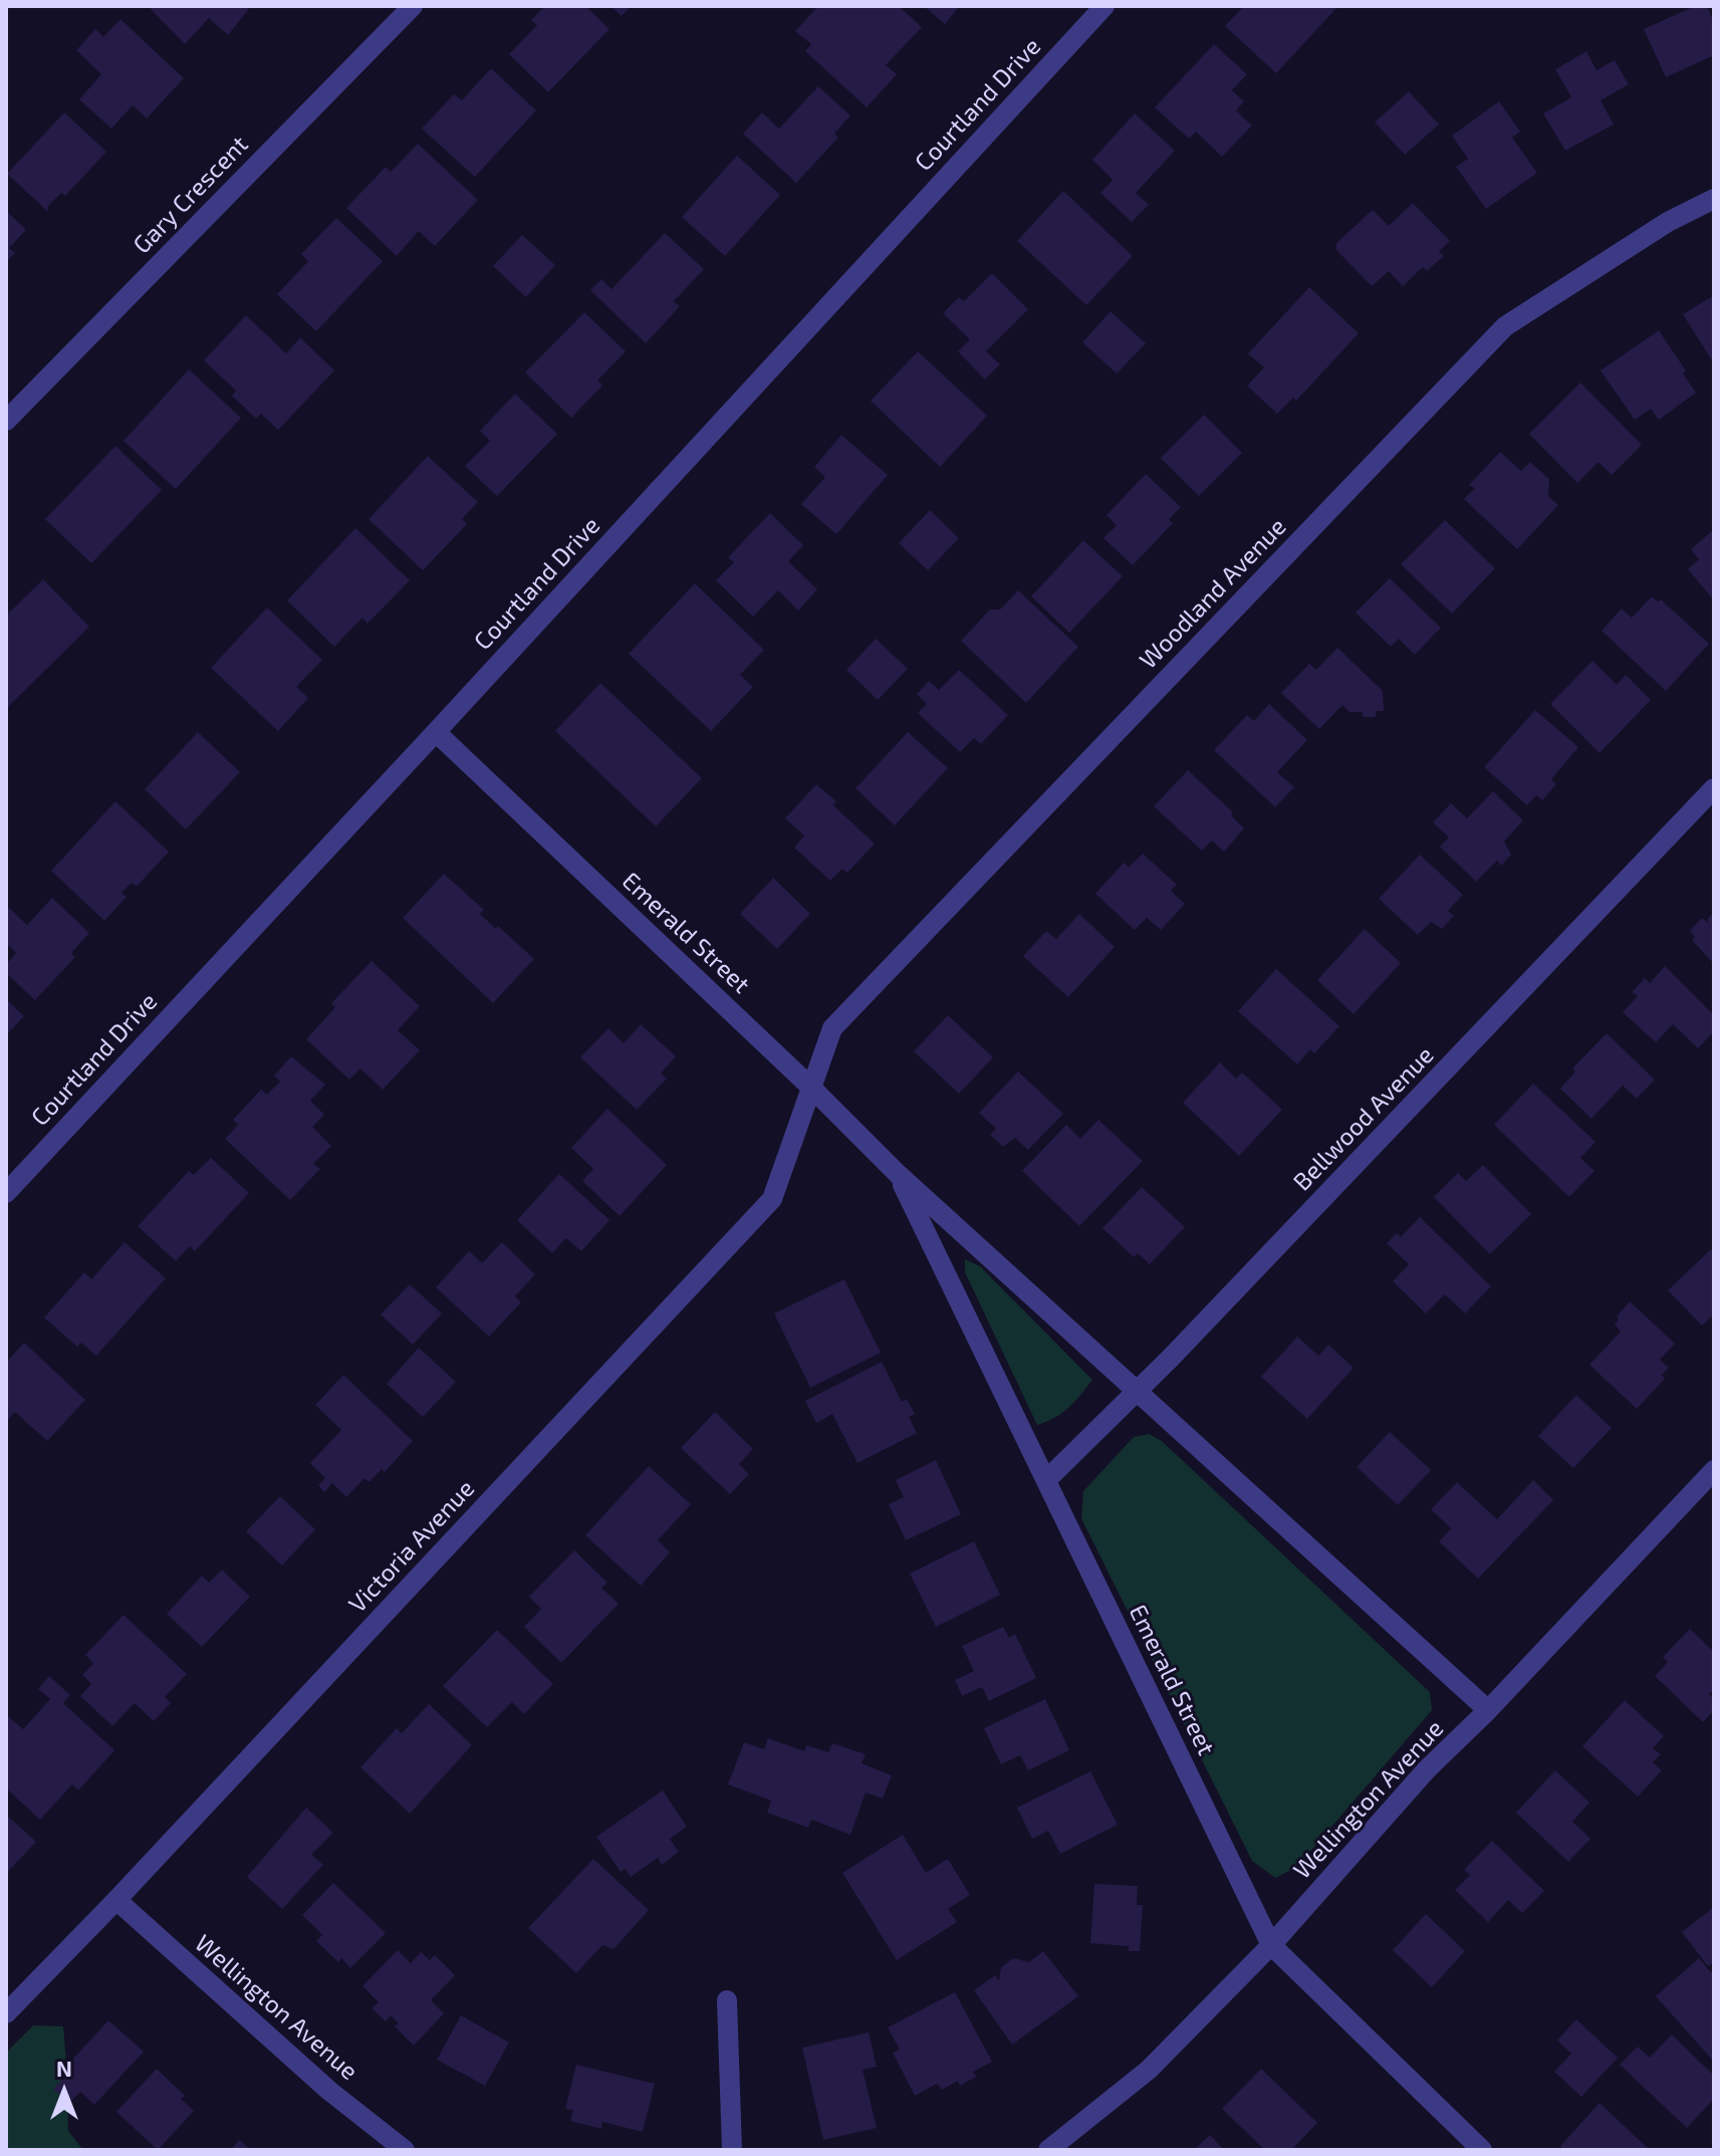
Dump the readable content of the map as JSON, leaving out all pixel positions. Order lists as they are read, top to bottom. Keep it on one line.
{"streets":{"street":["Courtland Drive","Gary Crescent","Woodland Avenue","Emerald Street","Bellwood Avenue","Victoria Avenue","Wellington Avenue"]},"crossings":[["Courtland Drive","Emerald Street"],["Woodland Avenue","Emerald Street"],["Woodland Avenue","Victoria Avenue"],["Emerald Street","Bellwood Avenue"],["Emerald Street","Victoria Avenue"],["Emerald Street","Wellington Avenue"],["Victoria Avenue","Wellington Avenue"]],"north":"top"}
